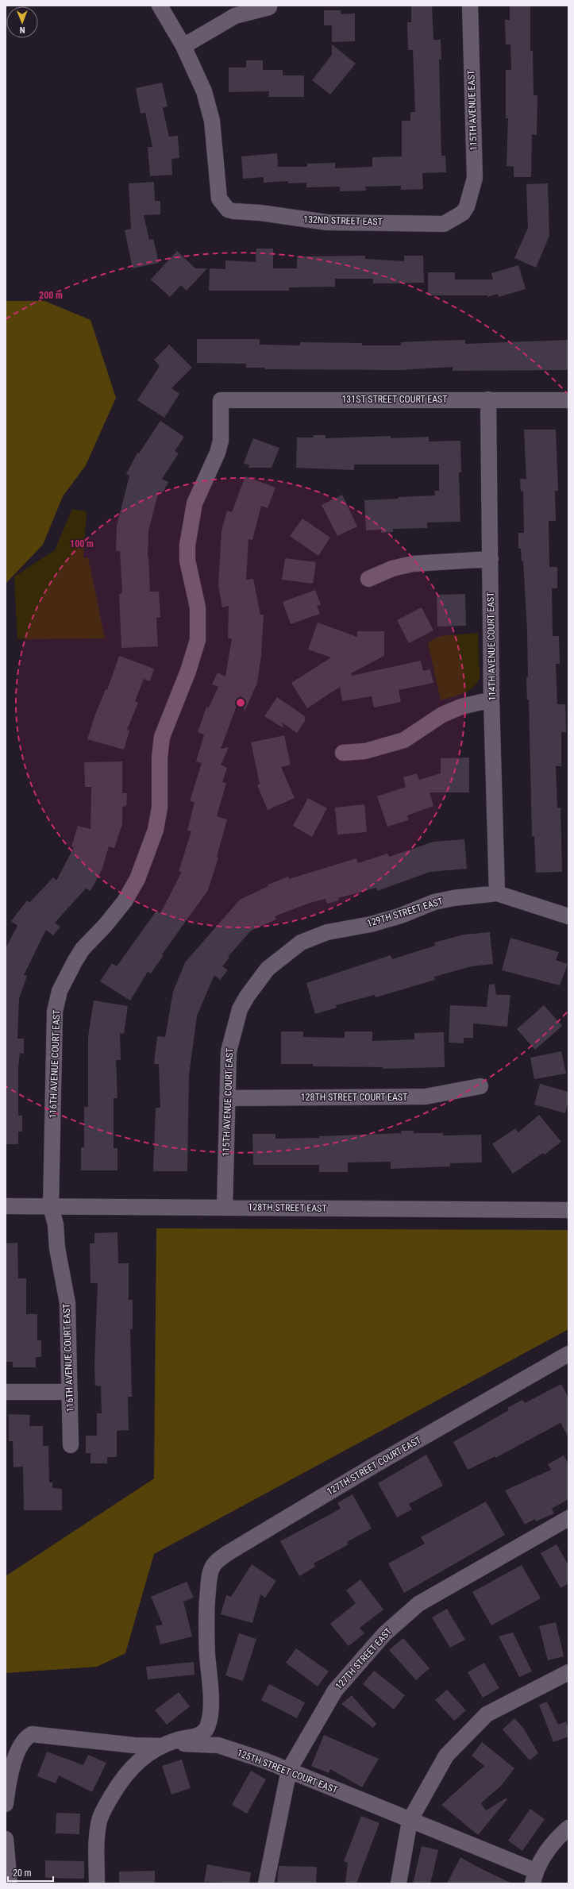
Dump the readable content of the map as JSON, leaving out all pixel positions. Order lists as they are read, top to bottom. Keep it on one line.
{"streets":{"street":["115TH AVENUE EAST","132ND STREET EAST","131ST STREET COURT EAST","114TH AVENUE COURT EAST","129TH STREET EAST","116TH AVENUE COURT EAST","128TH STREET COURT EAST","115TH AVENUE COURT EAST","128TH STREET EAST","127TH STREET COURT EAST","127TH STREET EAST","125TH STREET COURT EAST"]},"crossings":[["115TH AVENUE EAST","132ND STREET EAST"],["131ST STREET COURT EAST","114TH AVENUE COURT EAST"],["131ST STREET COURT EAST","116TH AVENUE COURT EAST"],["114TH AVENUE COURT EAST","129TH STREET EAST"],["129TH STREET EAST","115TH AVENUE COURT EAST"],["116TH AVENUE COURT EAST","128TH STREET EAST"],["128TH STREET COURT EAST","115TH AVENUE COURT EAST"],["115TH AVENUE COURT EAST","128TH STREET EAST"],["127TH STREET COURT EAST","125TH STREET COURT EAST"],["127TH STREET EAST","125TH STREET COURT EAST"]],"scale_bar":"20 m","north":"bottom","rings":["200 m","100 m"]}
